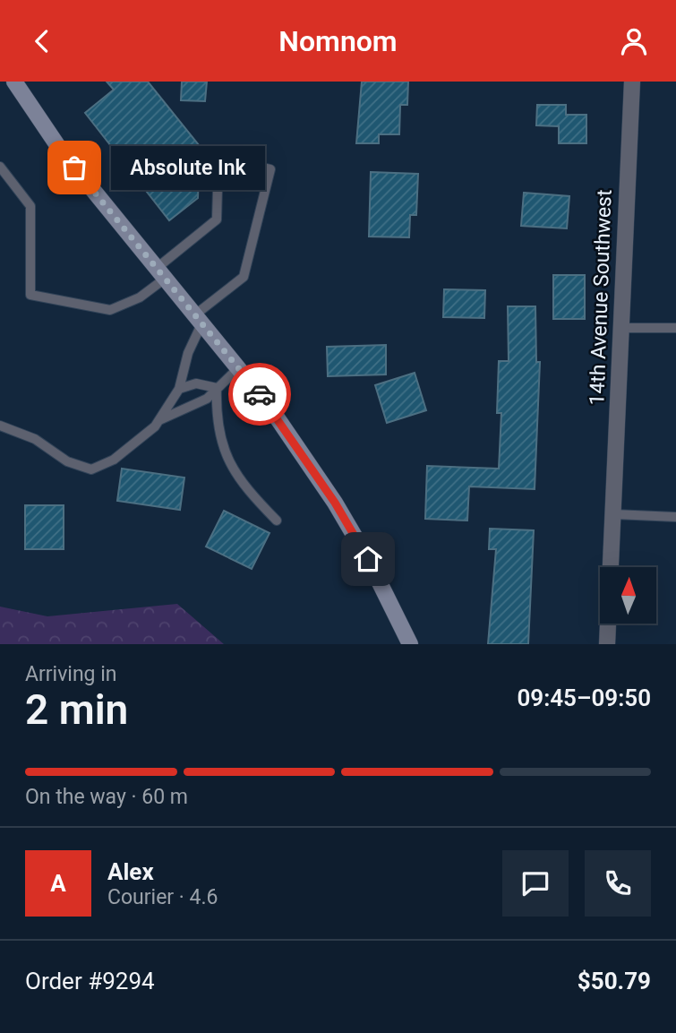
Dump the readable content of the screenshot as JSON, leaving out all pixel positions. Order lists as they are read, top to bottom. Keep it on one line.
{"streets":{"street":["14th Avenue Southwest"]},"places":["Absolute Ink"],"north":"top","page":{"header":"Nomnom","bubble":"Absolute Ink","heading":["2 min","Arriving in","09:45–09:50"],"panel":["Alex","Courier · 4.6","Order #9294","$50.79"],"bar":"On the way · 60 m","round":"A"}}
